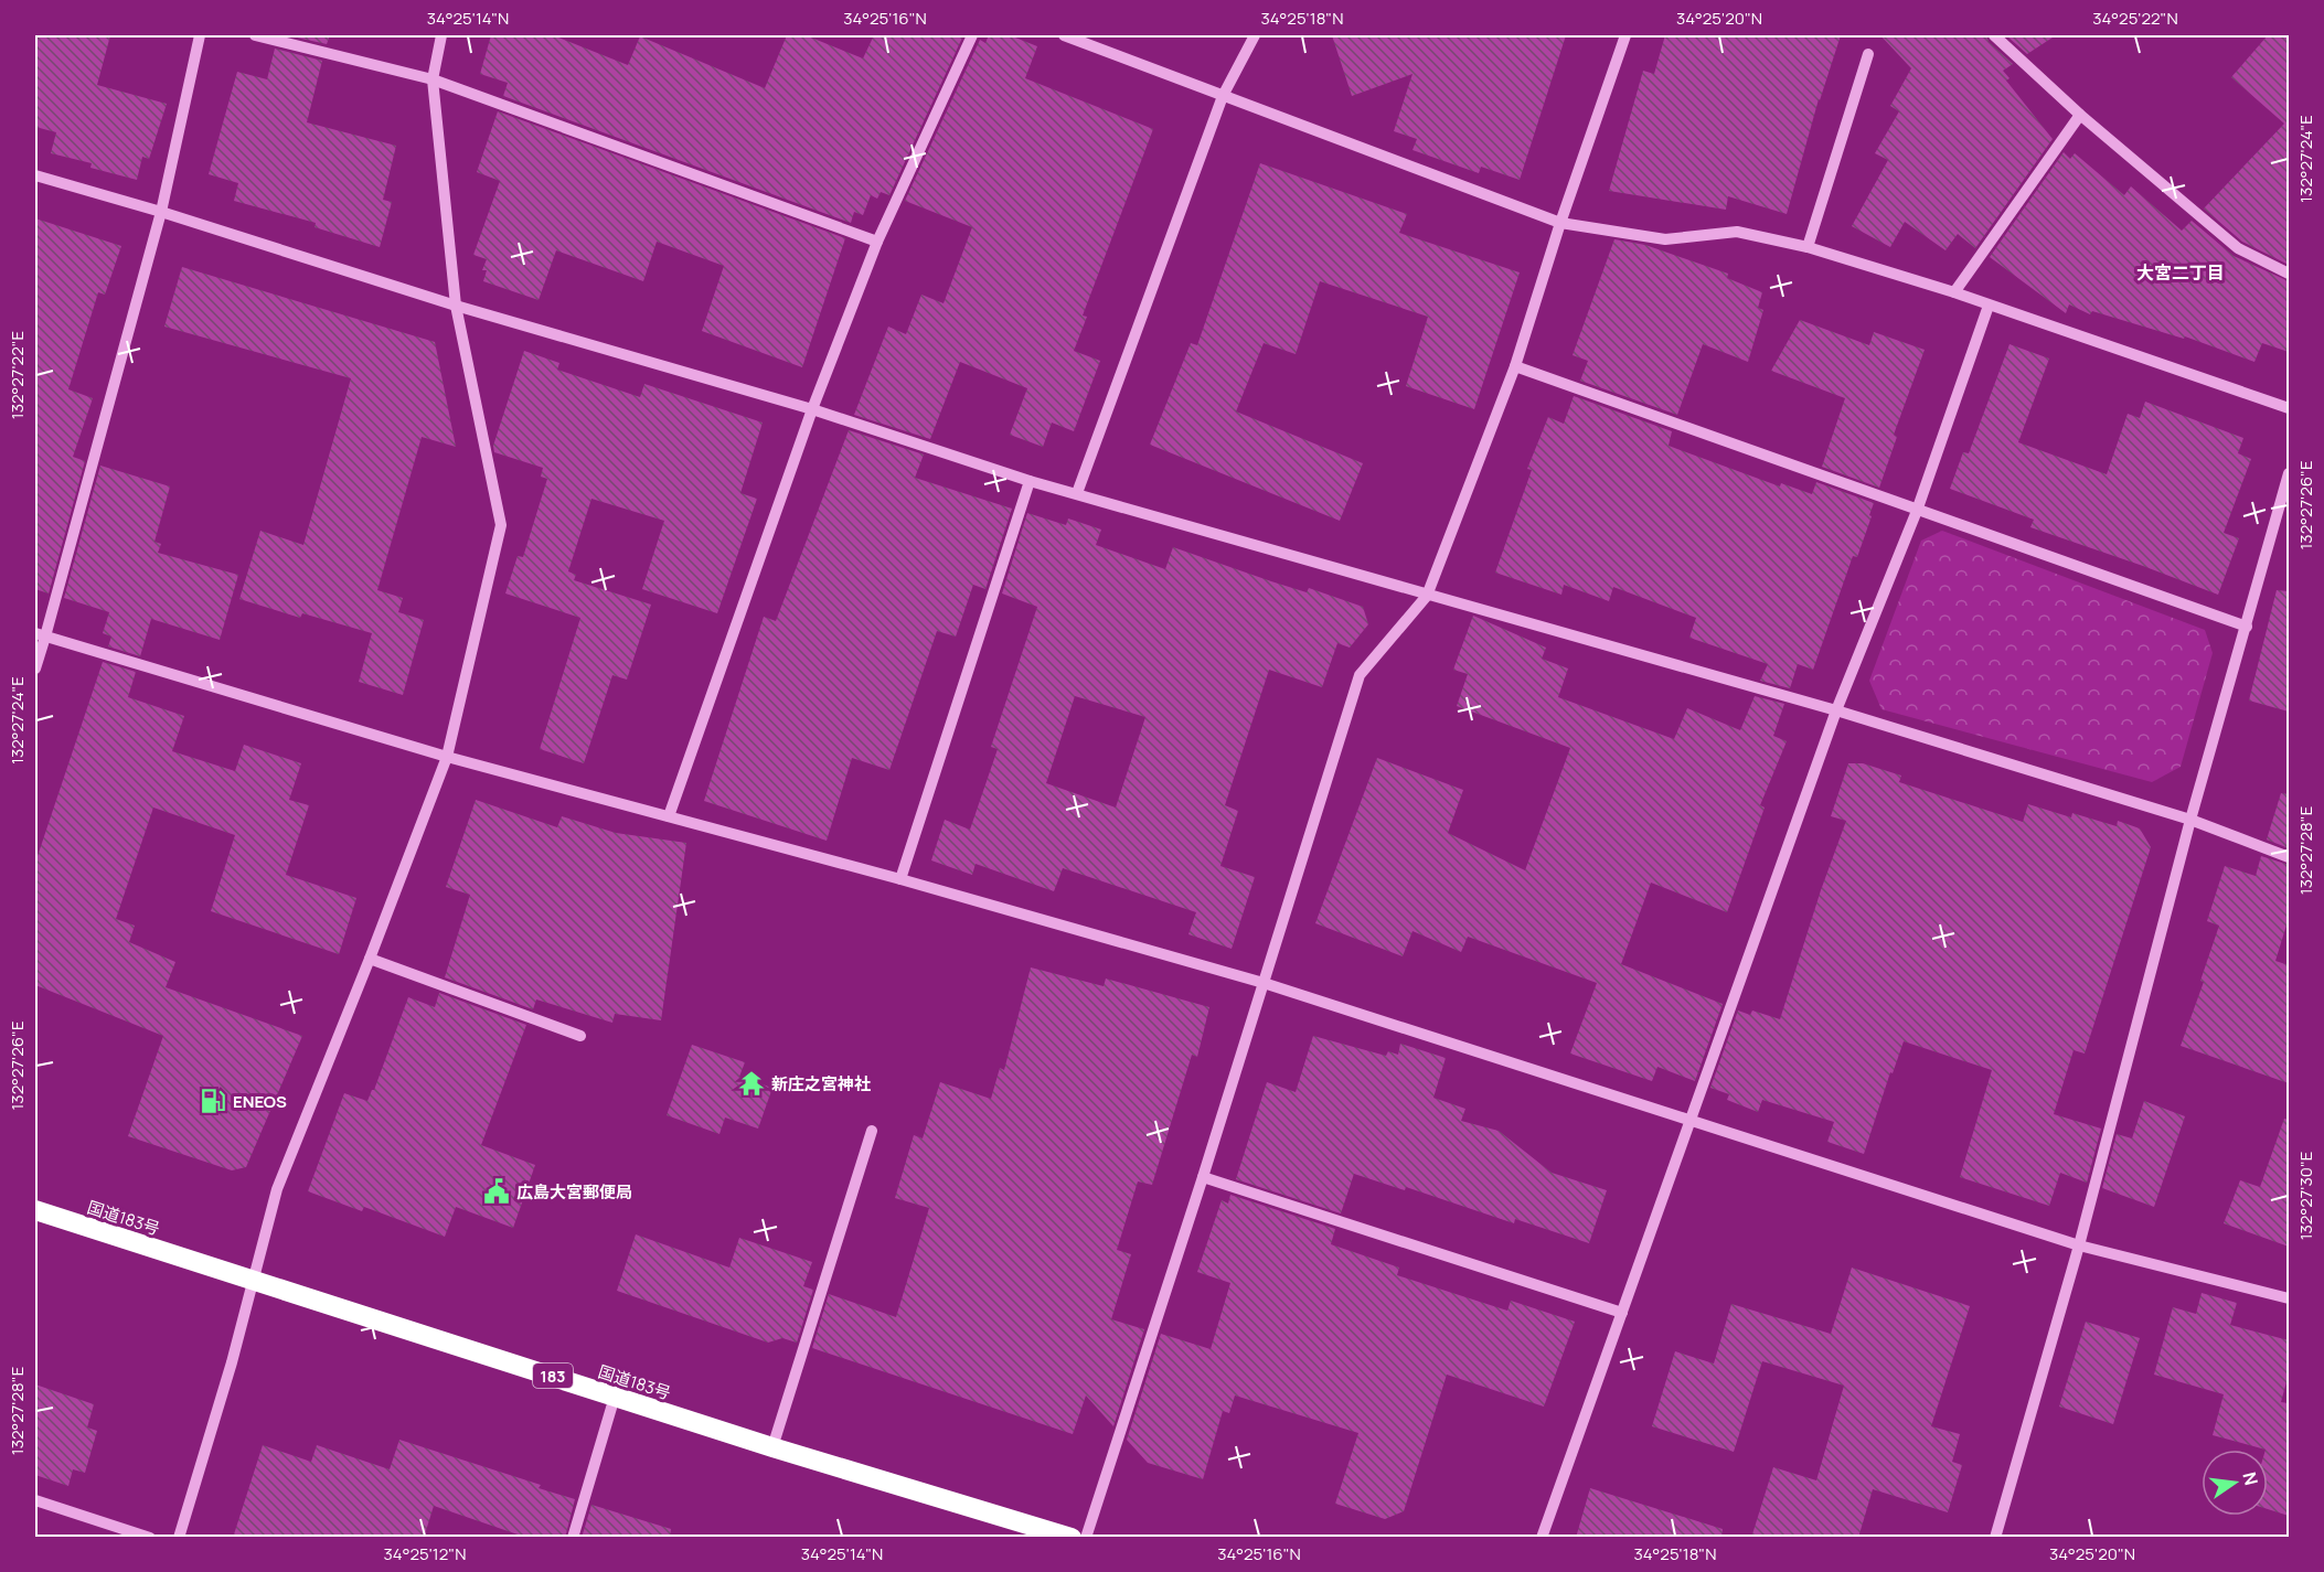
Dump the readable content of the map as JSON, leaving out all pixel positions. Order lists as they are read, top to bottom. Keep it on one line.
{"streets":{"highway":["国道183号","183"]},"districts":["大宮二丁目"],"places":{"temple":["新庄之宮神社"],"fuel station":["ENEOS"],"public building":["広島大宮郵便局"]},"north":"right","coordinates":["34°25'14\"N","34°25'16\"N","34°25'18\"N","34°25'20\"N","34°25'22\"N","132°27'24\"E","132°27'22\"E","132°27'26\"E","132°27'28\"E","132°27'30\"E","34°25'12\"N"]}
